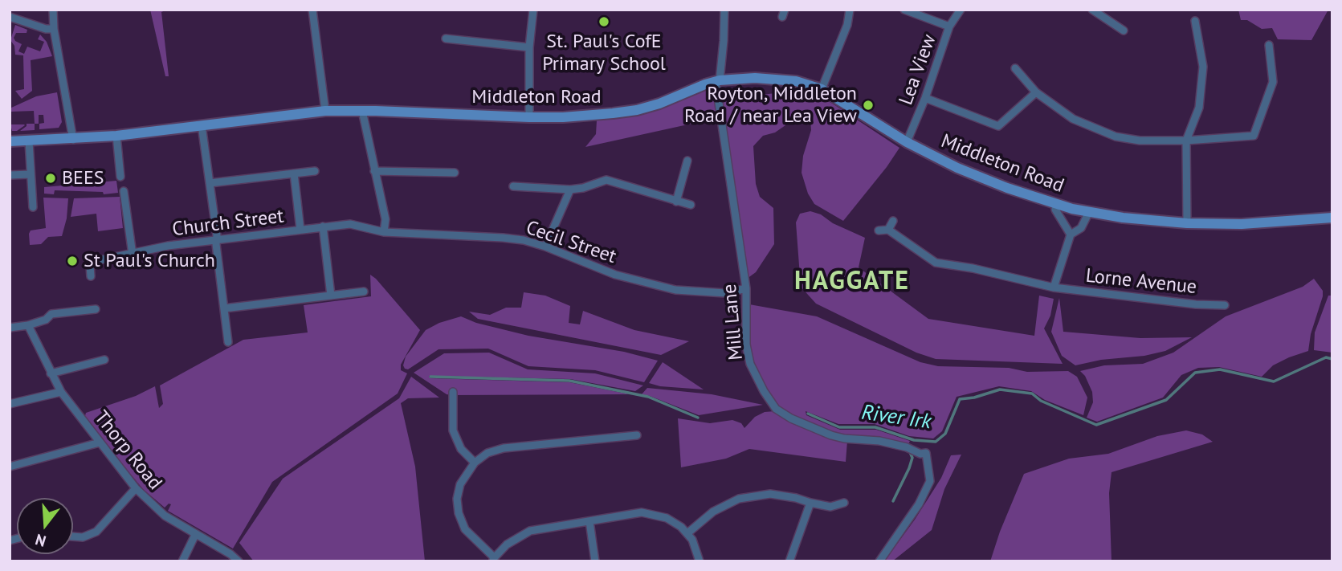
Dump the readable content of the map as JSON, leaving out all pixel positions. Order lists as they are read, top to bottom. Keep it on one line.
{"streets":{"main road":["Middleton Road"],"street":["Lea View","Church Street","Cecil Street","Lorne Avenue","Mill Lane","Thorp Road"]},"crossings":[["Lea View","Middleton Road"],["Middleton Road","Mill Lane"],["Church Street","Cecil Street"],["Cecil Street","Mill Lane"]],"districts":["HAGGATE"],"water":["River Irk"],"places":["St. Paul's CofE Primary School","Royton, Middleton Road / near Lea View","BEES","St Paul's Church"],"north":"bottom"}
